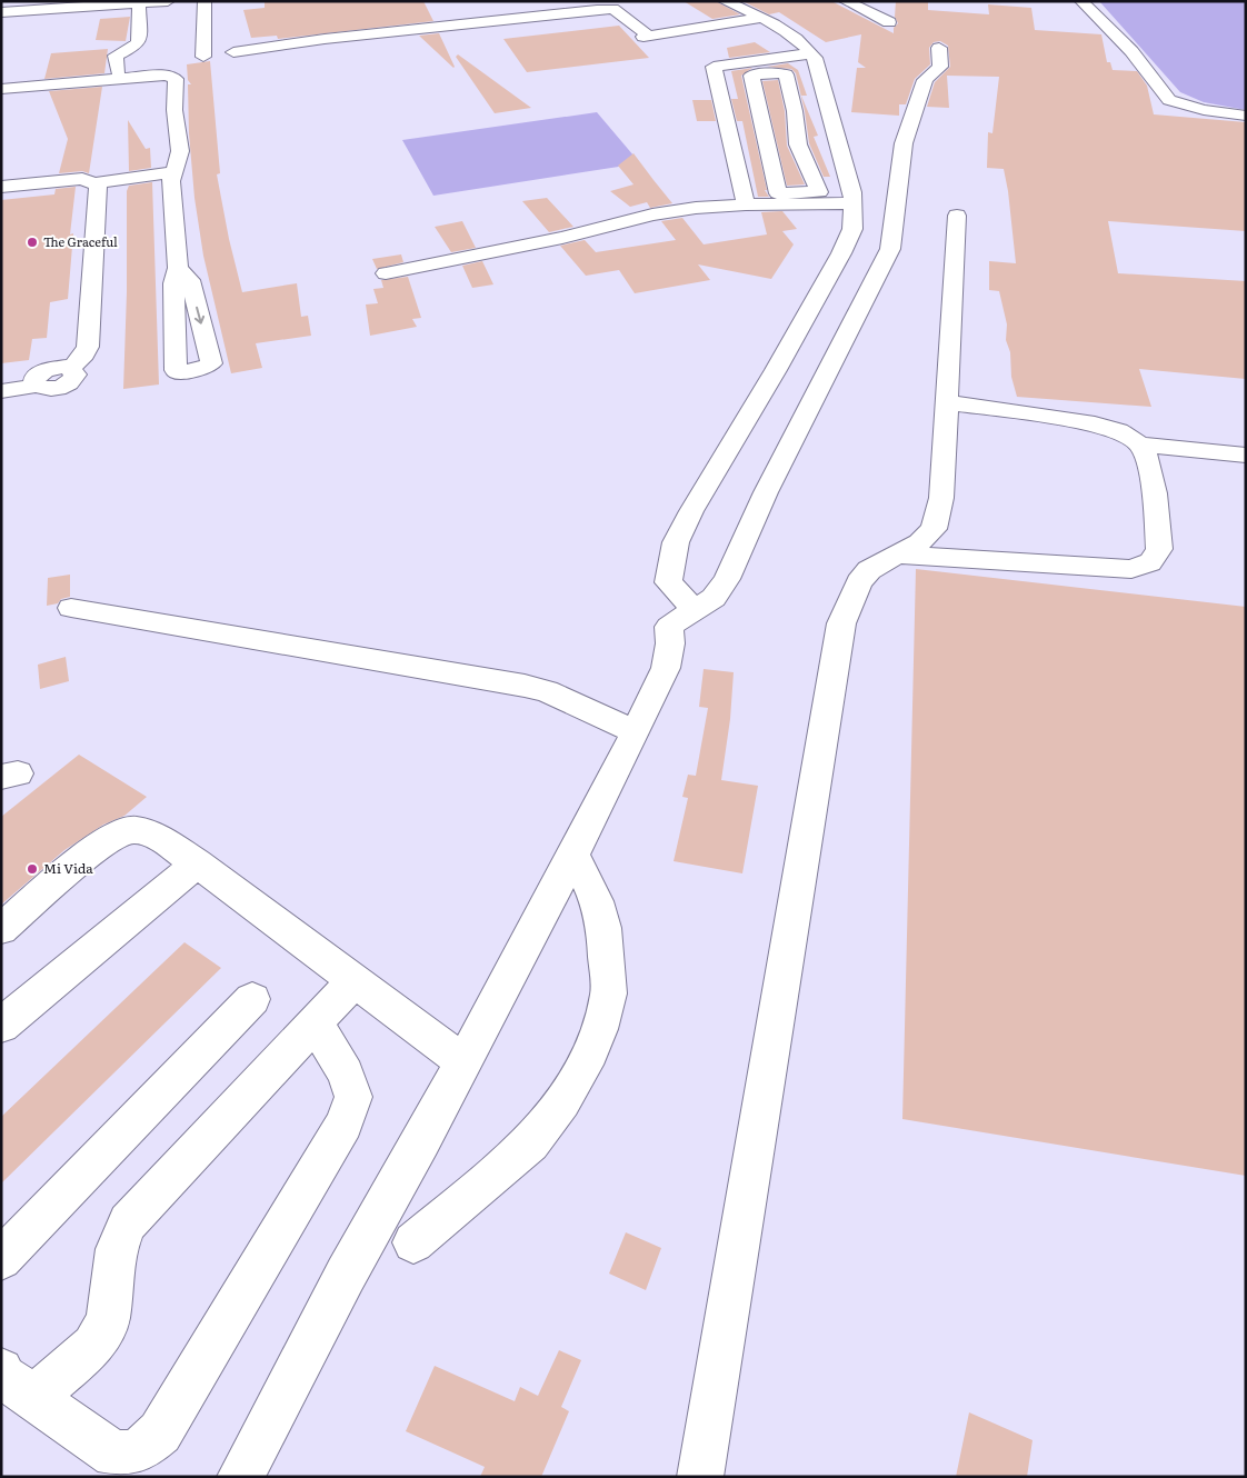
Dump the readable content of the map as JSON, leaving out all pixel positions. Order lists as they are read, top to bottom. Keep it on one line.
{"places":["The Graceful","Mi Vida"]}
